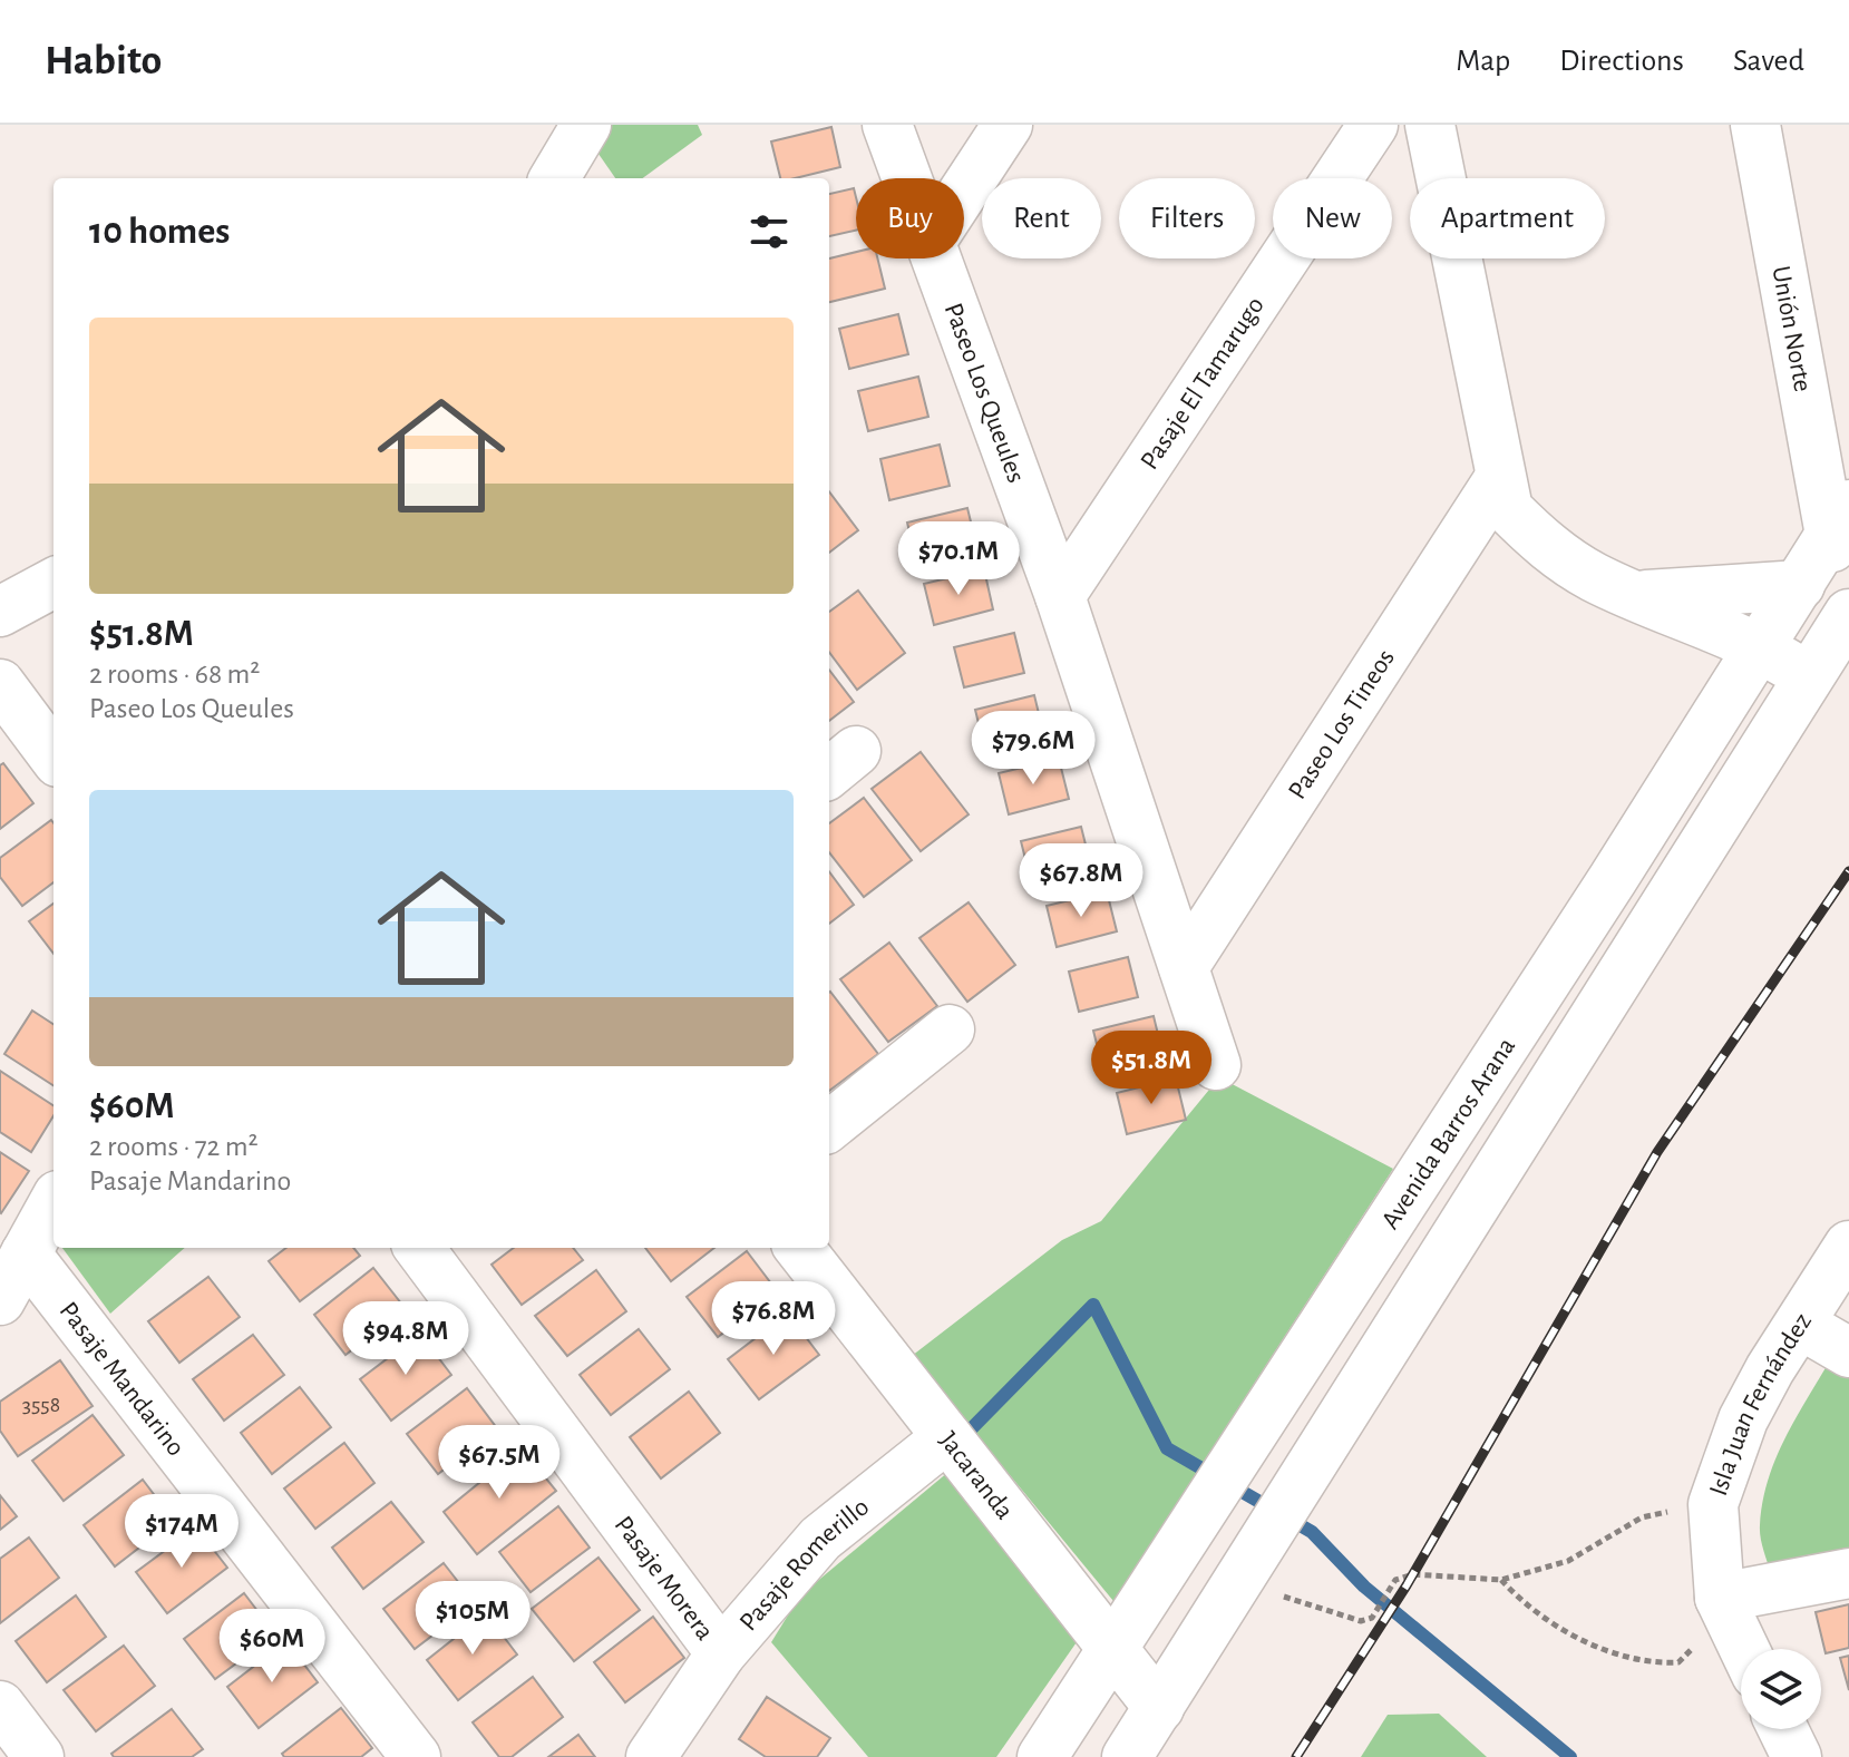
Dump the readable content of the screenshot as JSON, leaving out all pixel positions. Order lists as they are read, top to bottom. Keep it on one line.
{"streets":{"street":["Unión Norte","Pasaje El Tamarugo","Paseo Los Queules","Paseo Los Tineos","Avenida Barros Arana","Pasaje Mandarino","Isla Juan Fernández","Jacaranda","Pasaje Romerillo","Pasaje Morera"]},"crossings":[["Unión Norte","Avenida Barros Arana"],["Pasaje El Tamarugo","Paseo Los Queules"],["Paseo Los Queules","Paseo Los Tineos"],["Avenida Barros Arana","Jacaranda"],["Jacaranda","Pasaje Romerillo"],["Pasaje Romerillo","Pasaje Morera"]],"house_numbers":["3558"],"page":{"header":"Habito","nav":["Map","Directions","Saved"],"chip":["Buy","Rent","Filters","New","Apartment"],"heading":"10 homes","list":[{"name":"$51.8M","note":"2 rooms · 68 m² · Paseo Los Queules"},{"name":"$60M","note":"2 rooms · 72 m² · Pasaje Mandarino"}],"price":["$70.1M","$79.6M","$67.8M","$51.8M","$76.8M","$94.8M","$67.5M","$174M","$105M","$60M"]}}
